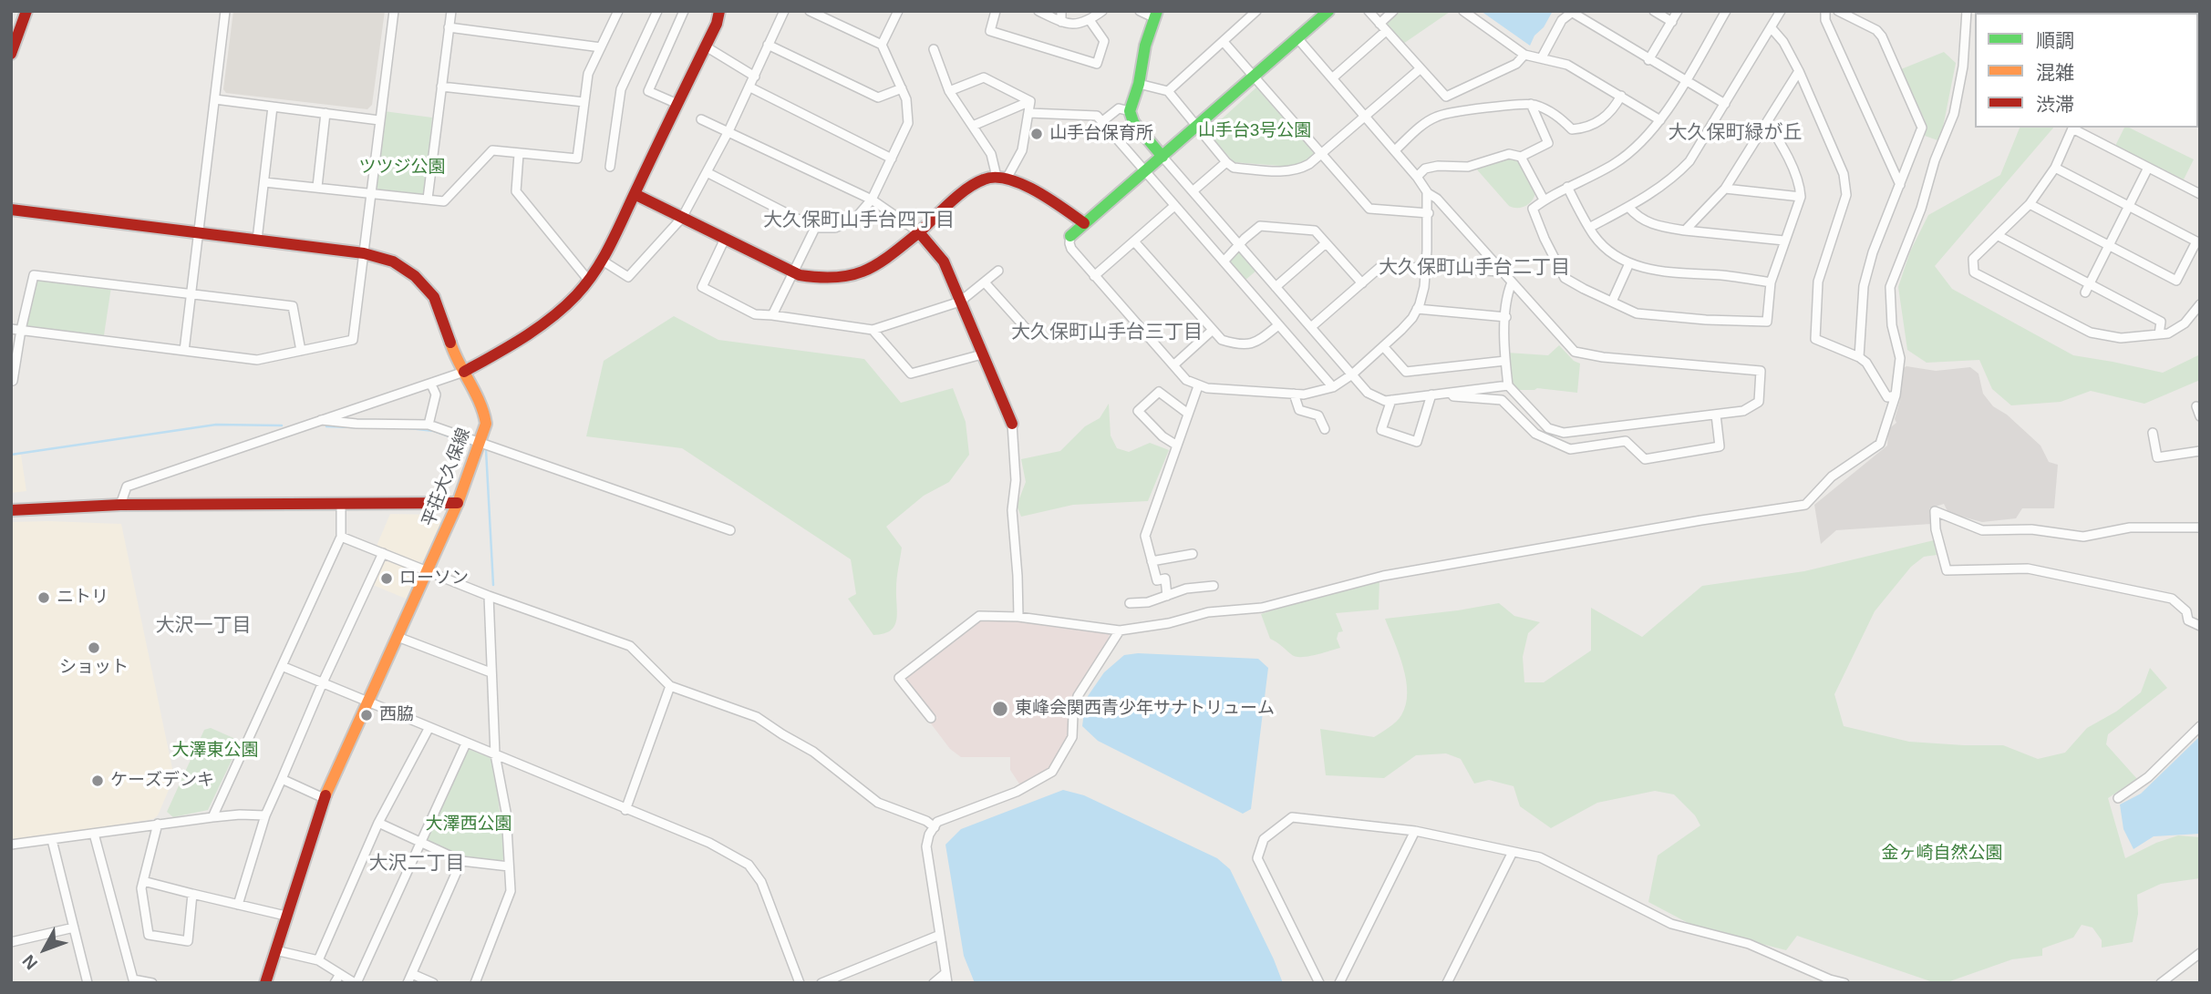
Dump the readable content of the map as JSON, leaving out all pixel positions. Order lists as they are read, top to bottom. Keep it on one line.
{"streets":{"street":["平荘大久保線"]},"districts":["大久保町緑が丘","大久保町山手台四丁目","大久保町山手台二丁目","大久保町山手台三丁目","大沢一丁目","大沢二丁目"],"parks":["山手台3号公園","ツツジ公園","大澤東公園","大澤西公園","金ヶ崎自然公園"],"places":["山手台保育所","ローソン","ニトリ","ショット","東峰会関西青少年サナトリューム","西脇","ケーズデンキ"],"legend":["順調","混雑","渋滞"],"north":"bottom left"}
